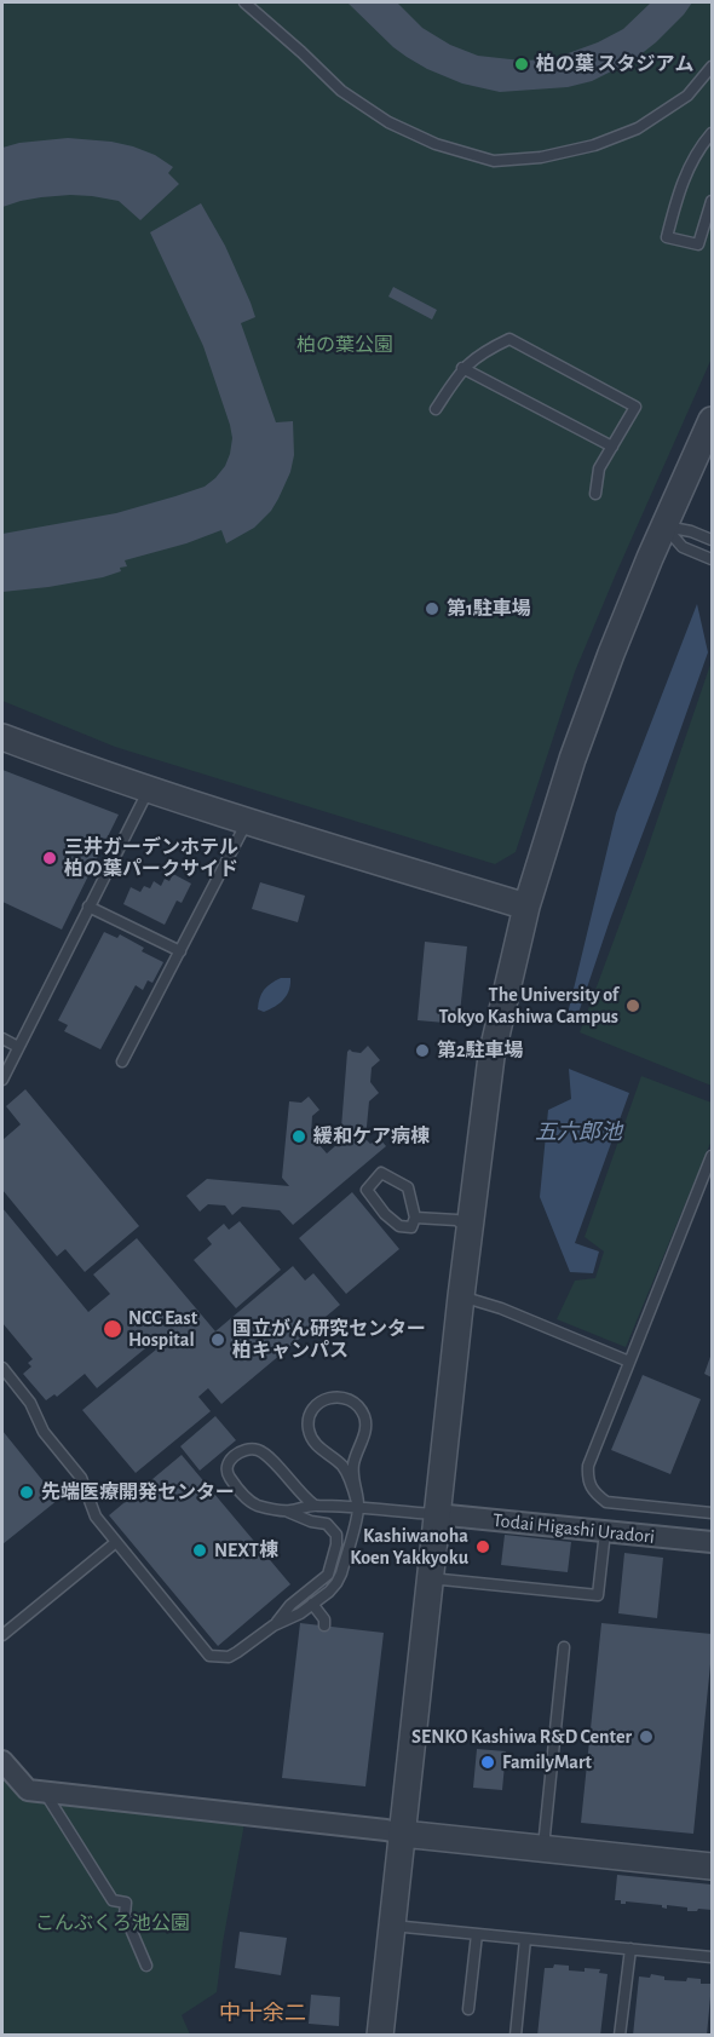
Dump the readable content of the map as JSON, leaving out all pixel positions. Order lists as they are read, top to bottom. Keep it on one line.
{"streets":{"street":["Todai Higashi Uradori"]},"districts":["中十余二"],"water":["五六郎池"],"parks":["柏の葉公園","こんぶくろ池公園"],"places":["柏の葉 スタジアム","第1駐車場","三井ガーデンホテル 柏の葉パークサイド","The University of Tokyo Kashiwa Campus","第2駐車場","緩和ケア病棟","NCC East Hospital","国立がん研究センター 柏キャンパス","先端医療開発センター","Kashiwanoha Koen Yakkyoku","NEXT棟","SENKO Kashiwa R&D Center","FamilyMart"]}
